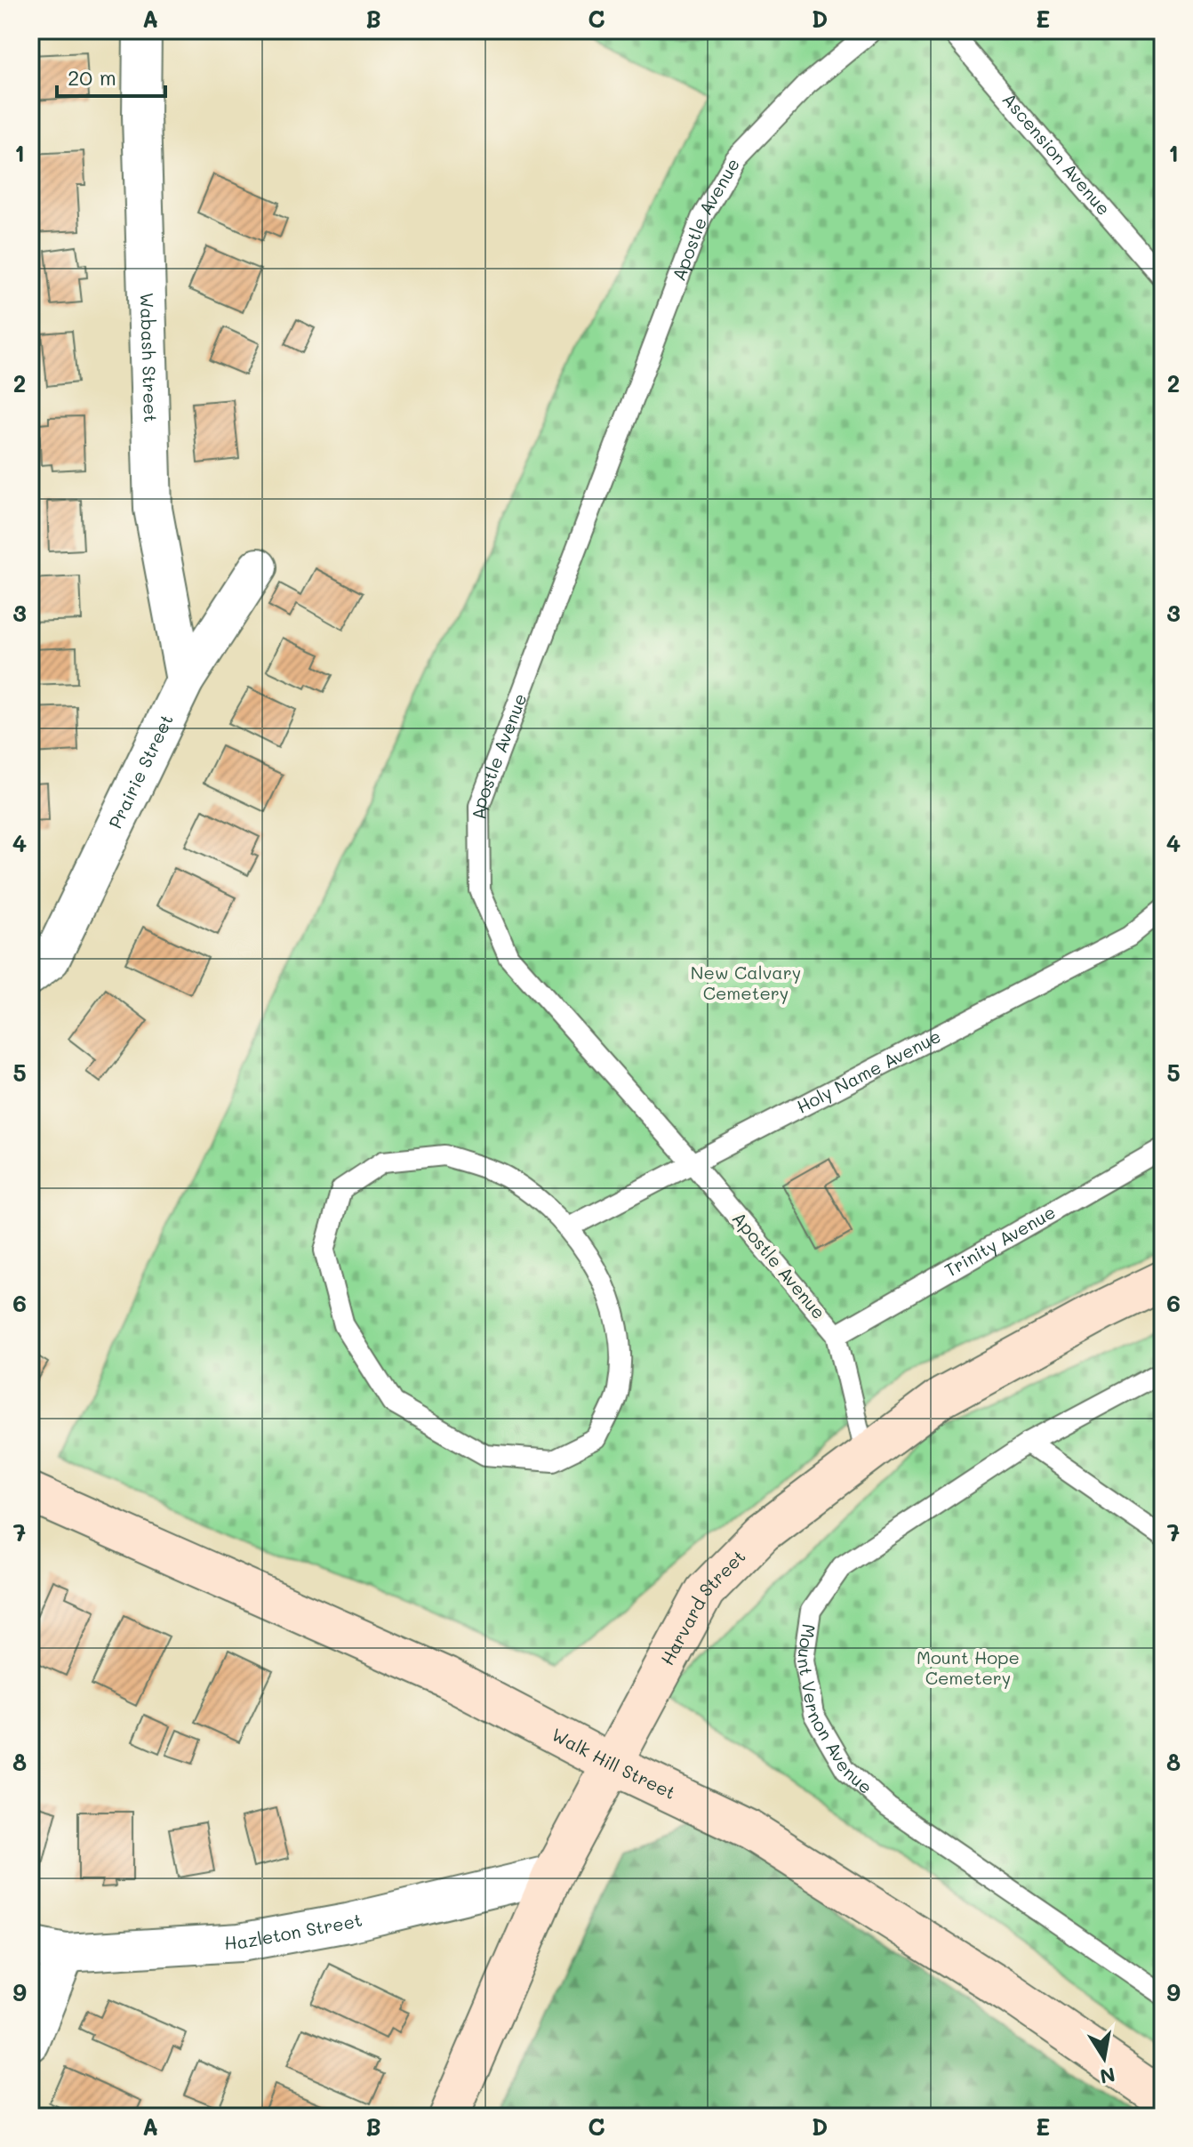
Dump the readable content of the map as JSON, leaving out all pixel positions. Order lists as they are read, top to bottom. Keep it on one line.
{"streets":{"main road":["Harvard Street","Walk Hill Street"],"street":["Wabash Street","Prairie Street","Hazleton Street"],"lane":["Ascension Avenue","Apostle Avenue","Holy Name Avenue","Trinity Avenue","Mount Vernon Avenue"]},"crossings":[["Apostle Avenue","Holy Name Avenue"],["Apostle Avenue","Trinity Avenue"],["Apostle Avenue","Harvard Street"],["Wabash Street","Prairie Street"],["Harvard Street","Walk Hill Street"],["Harvard Street","Hazleton Street"]],"parks":["New Calvary Cemetery","Mount Hope Cemetery"],"scale_bar":"20 m","north":"bottom","grid":{"columns":["A","B","C","D","E"],"rows":["1","2","3","4","5","6","7","8","9"]}}
